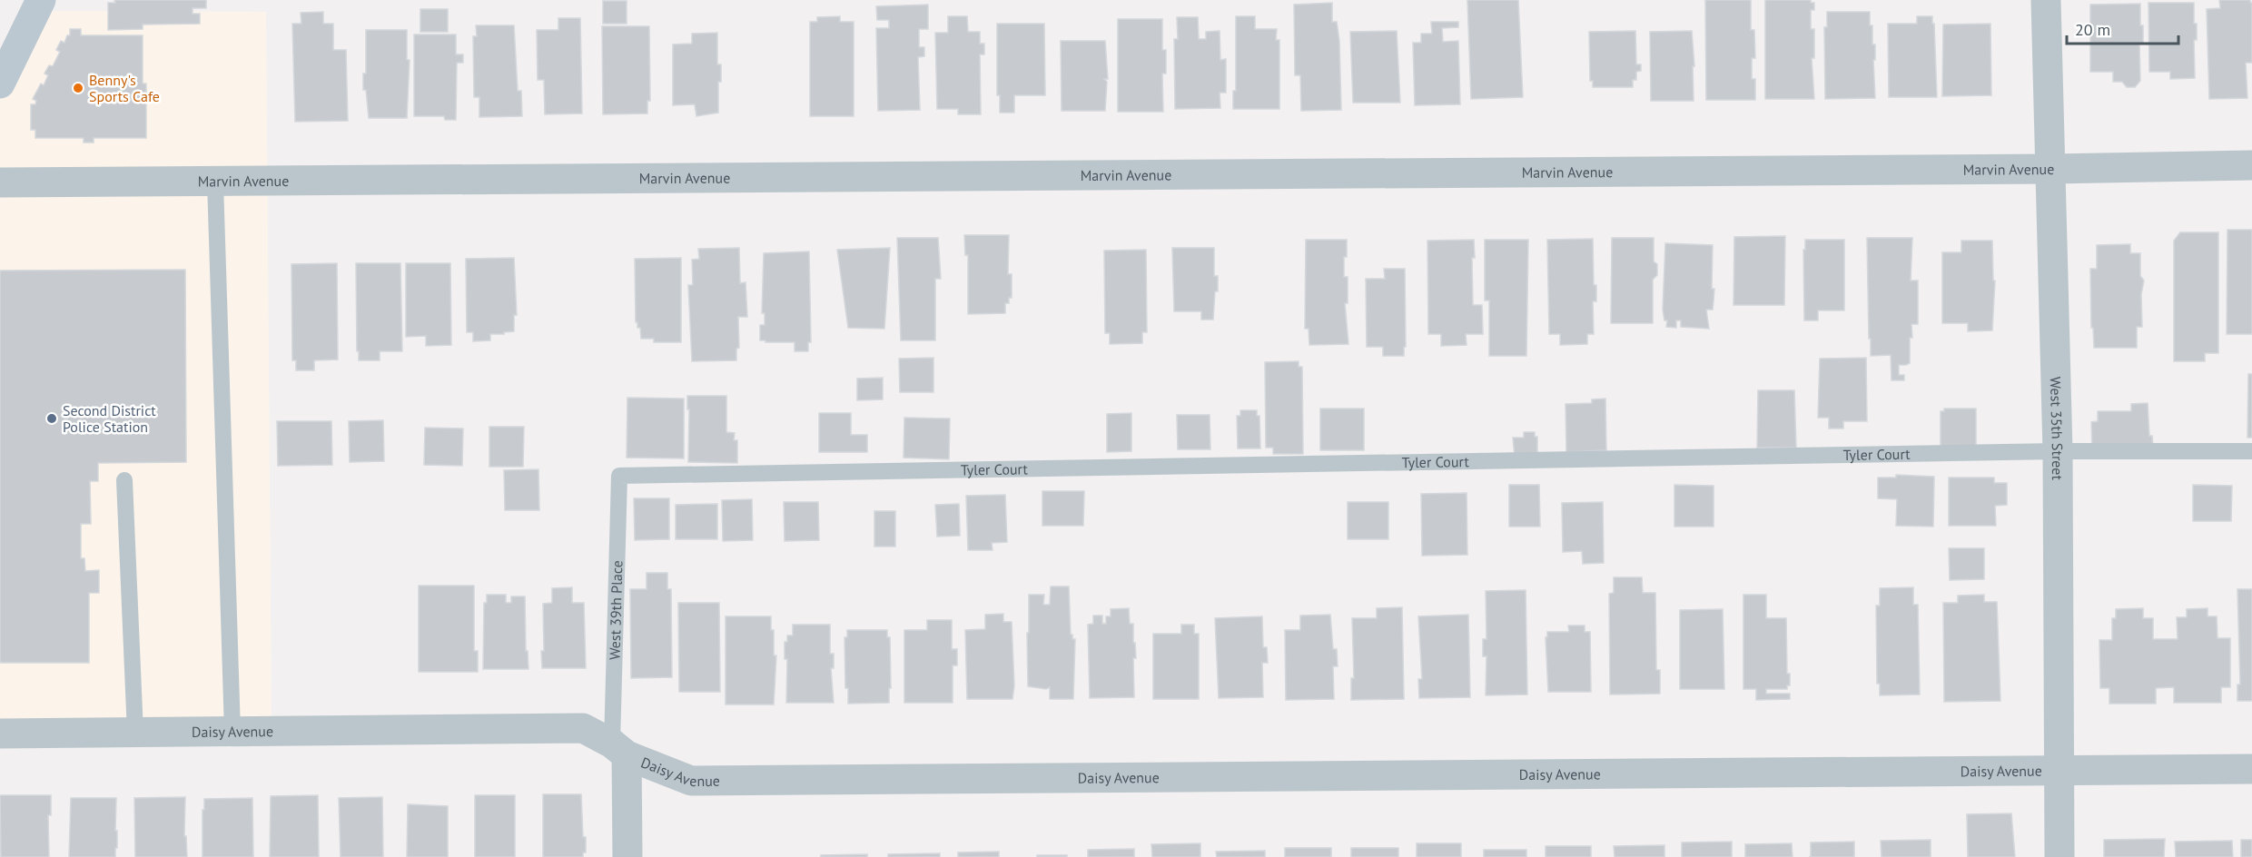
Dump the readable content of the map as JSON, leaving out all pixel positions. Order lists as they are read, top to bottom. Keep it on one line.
{"streets":{"street":["Marvin Avenue","West 35th Street","West 39th Place","Daisy Avenue"],"lane":["Tyler Court"]},"crossings":[["Marvin Avenue","West 35th Street"],["West 35th Street","Tyler Court"],["West 35th Street","Daisy Avenue"],["Tyler Court","West 39th Place"],["West 39th Place","Daisy Avenue"]],"places":["Benny's Sports Cafe","Second District Police Station"],"scale_bar":"20 m"}
